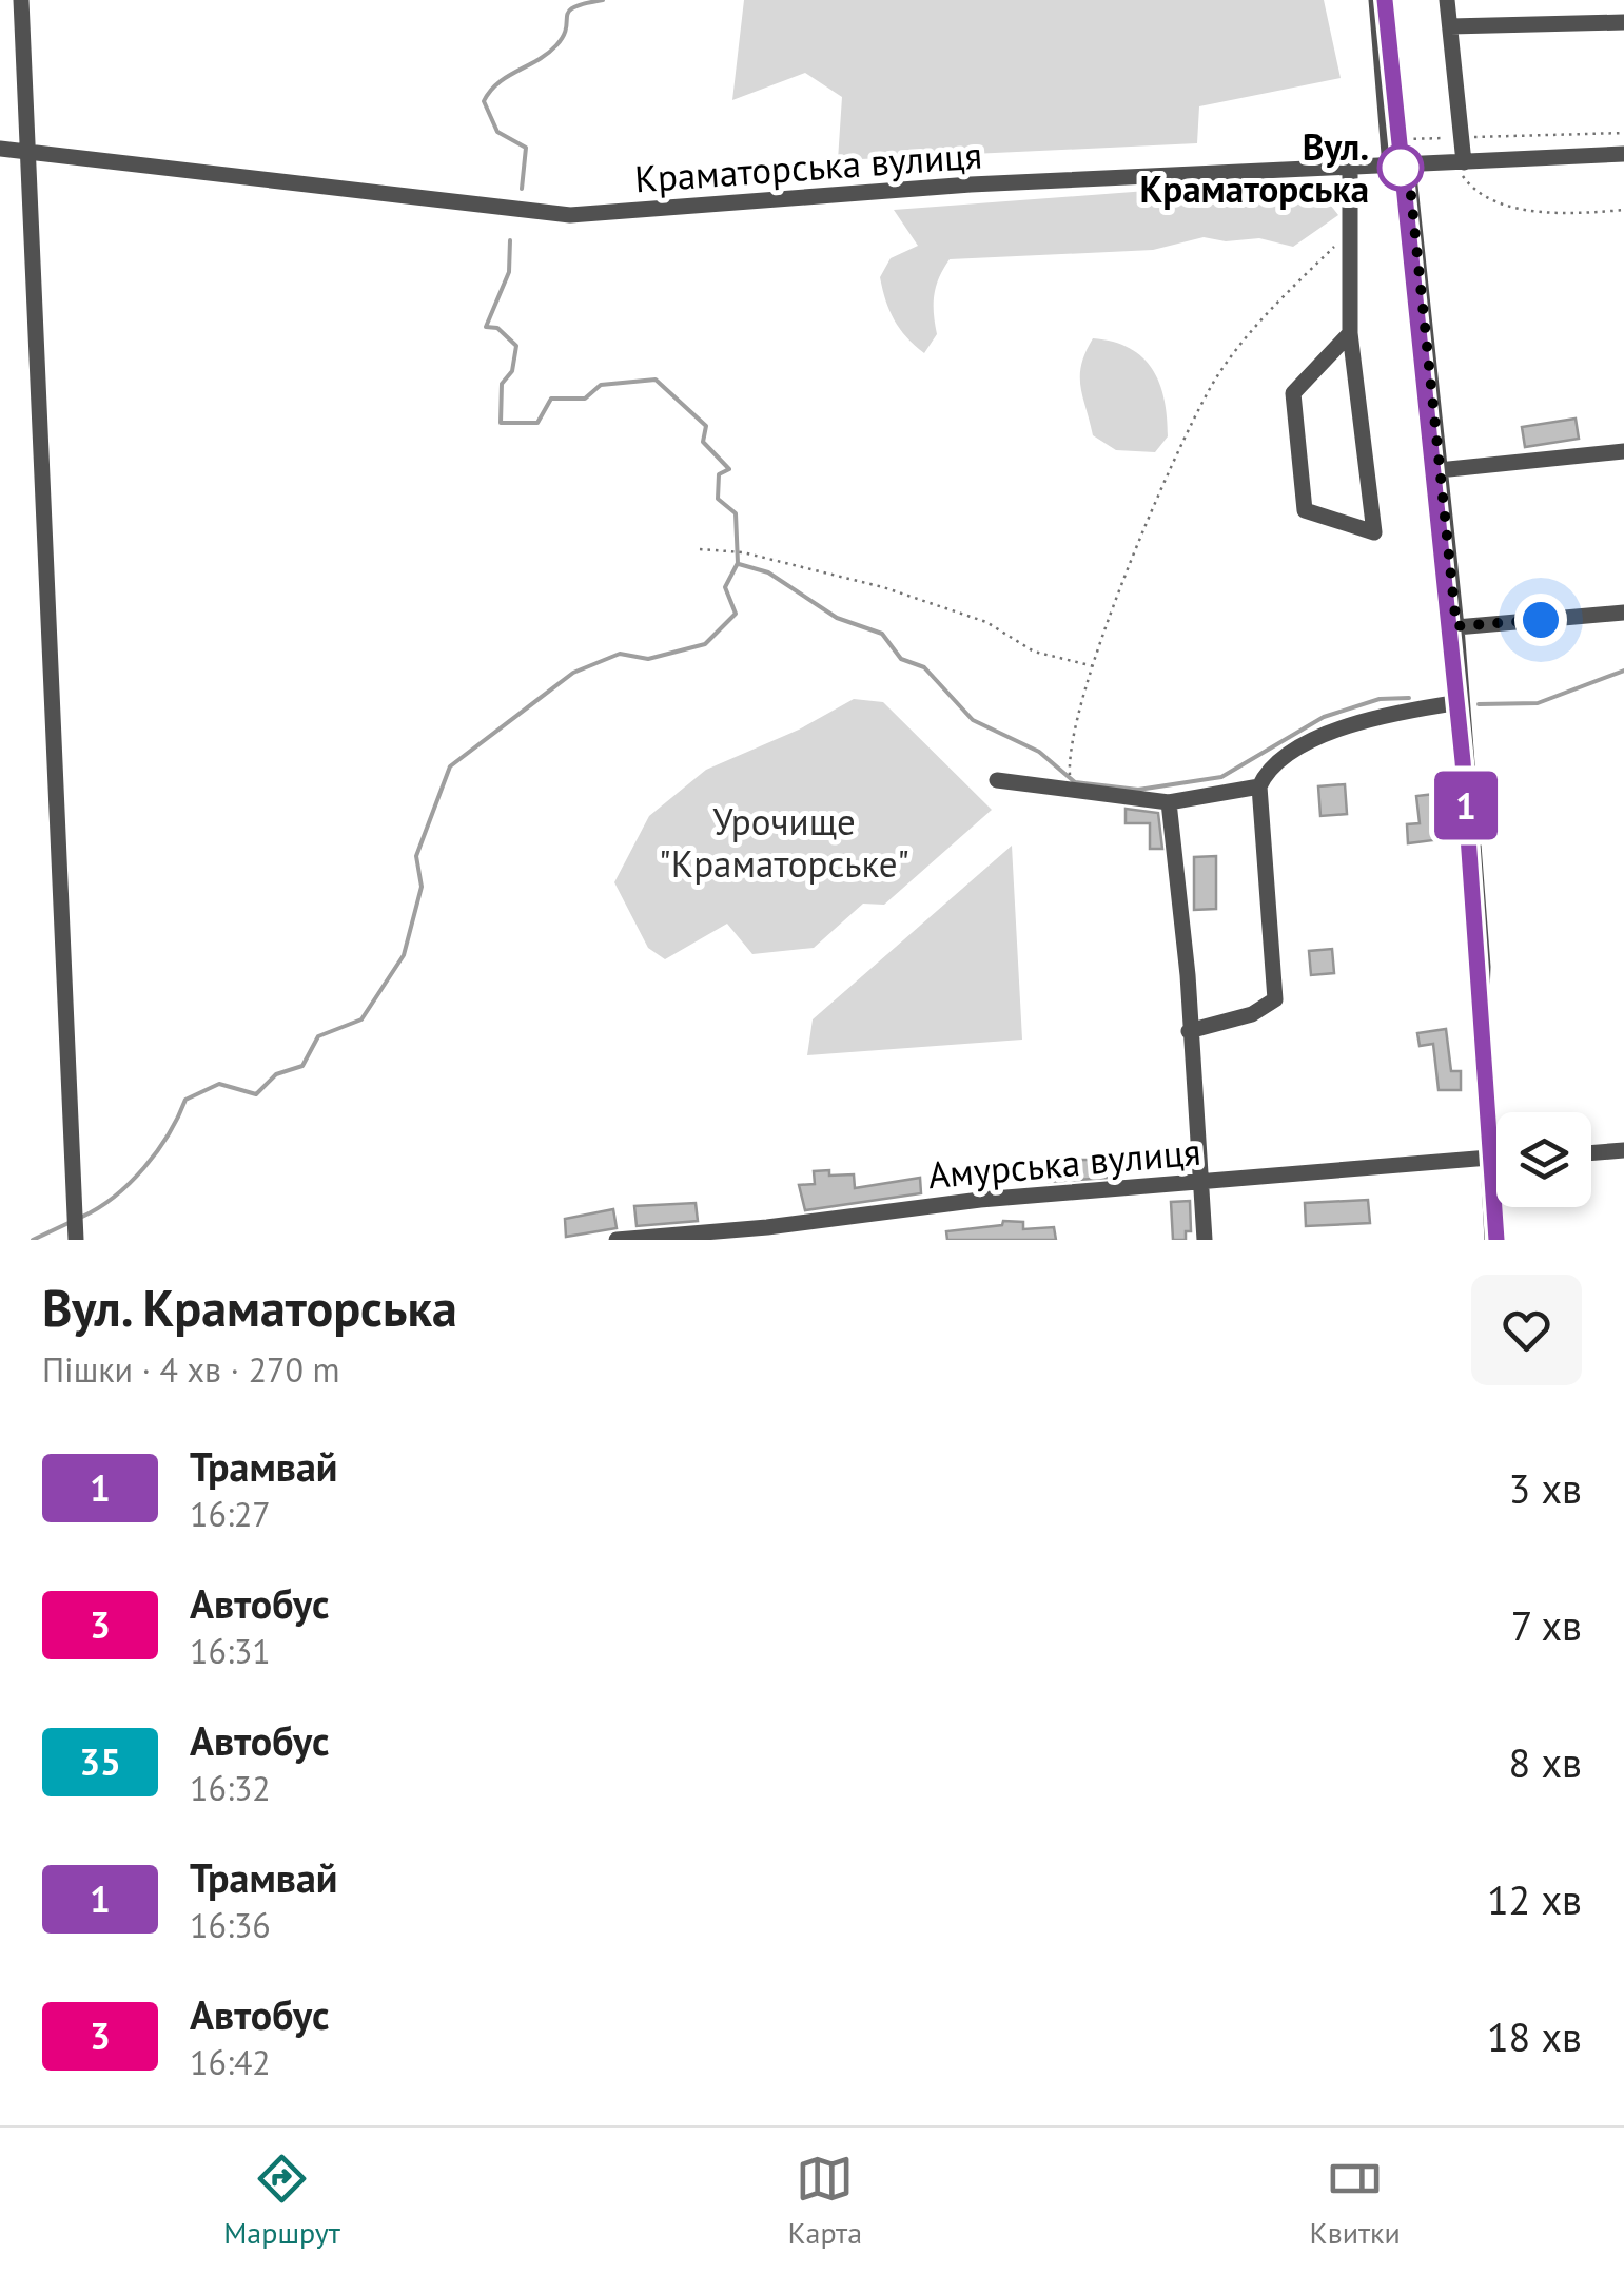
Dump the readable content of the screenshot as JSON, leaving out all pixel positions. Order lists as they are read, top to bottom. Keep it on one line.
{"streets":{"street":["Краматорська вулиця","Амурська вулиця"]},"parks":["Урочище \"Краматорське\""],"places":["Вул. Краматорська"],"lines":["tram line 1"],"page":{"on_map":"1","heading":["Вул. Краматорська","Пішки · 4 хв · 270 m"],"list":[{"mark":"1","name":"Трамвай","note":"16:27","value":"3 хв"},{"mark":"3","name":"Автобус","note":"16:31","value":"7 хв"},{"mark":"35","name":"Автобус","note":"16:32","value":"8 хв"},{"mark":"1","name":"Трамвай","note":"16:36","value":"12 хв"},{"mark":"3","name":"Автобус","note":"16:42","value":"18 хв"}],"tabs":["Маршрут","Карта","Квитки"]}}
